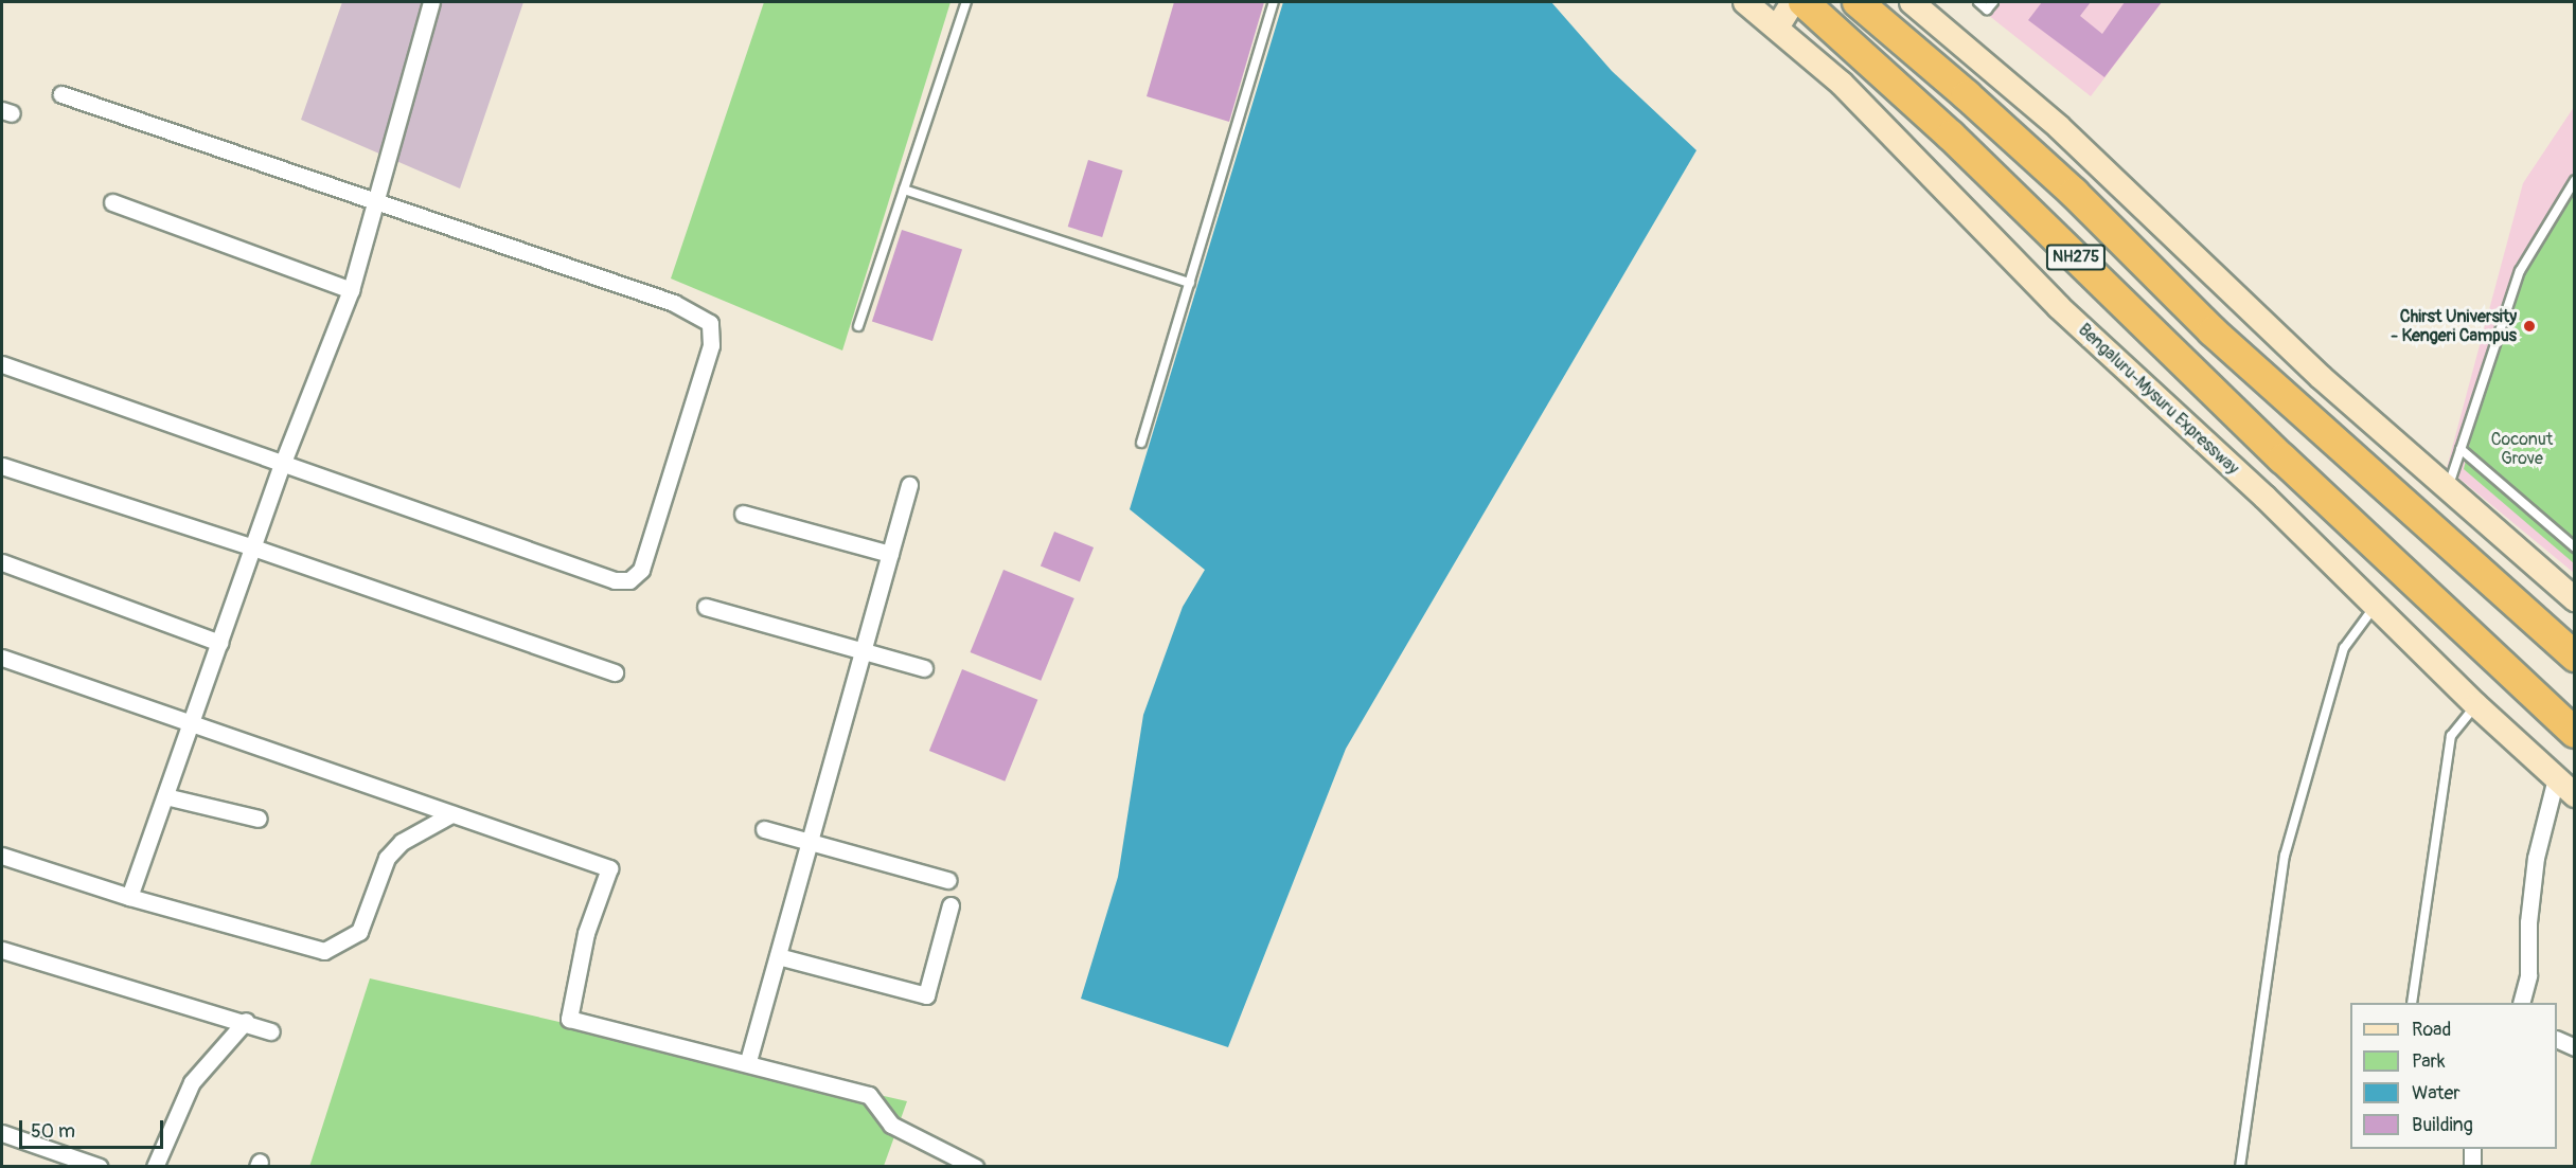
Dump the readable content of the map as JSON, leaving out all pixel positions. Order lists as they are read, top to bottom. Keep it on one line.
{"streets":{"highway":["NH275"],"street":["Bengaluru-Mysuru Expressway"]},"parks":["Coconut Grove"],"places":["Chirst University - Kengeri Campus"],"legend":["Road","Park","Water","Building"],"scale_bar":"50 m"}
